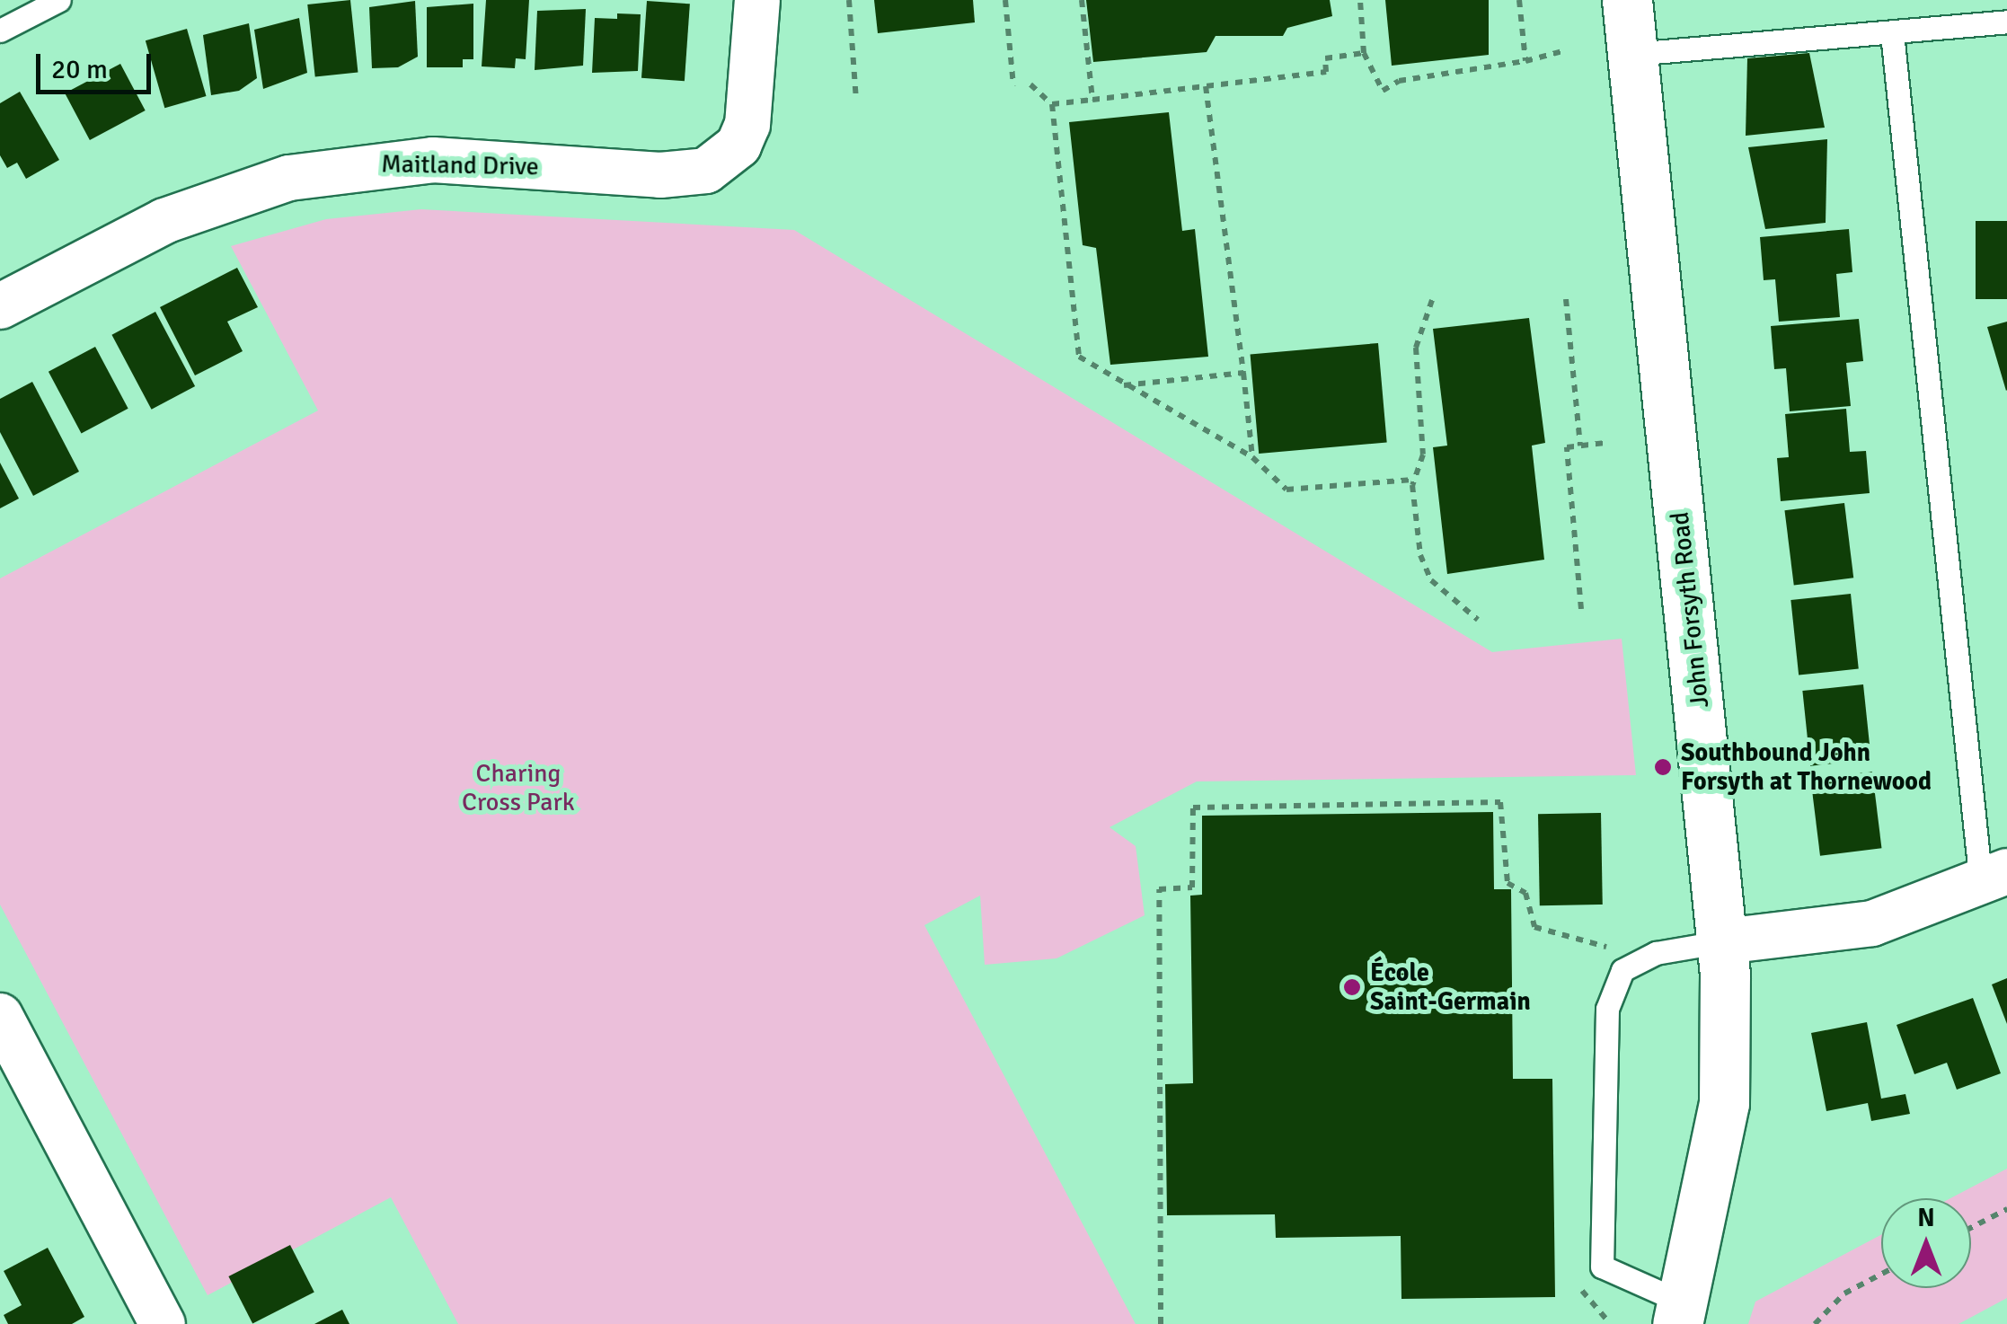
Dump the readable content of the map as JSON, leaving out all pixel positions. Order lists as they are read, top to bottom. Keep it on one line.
{"streets":{"street":["Maitland Drive","John Forsyth Road"]},"parks":["Charing Cross Park"],"places":["Southbound John Forsyth at Thornewood","École Saint-Germain"],"scale_bar":"20 m","north":"top"}
